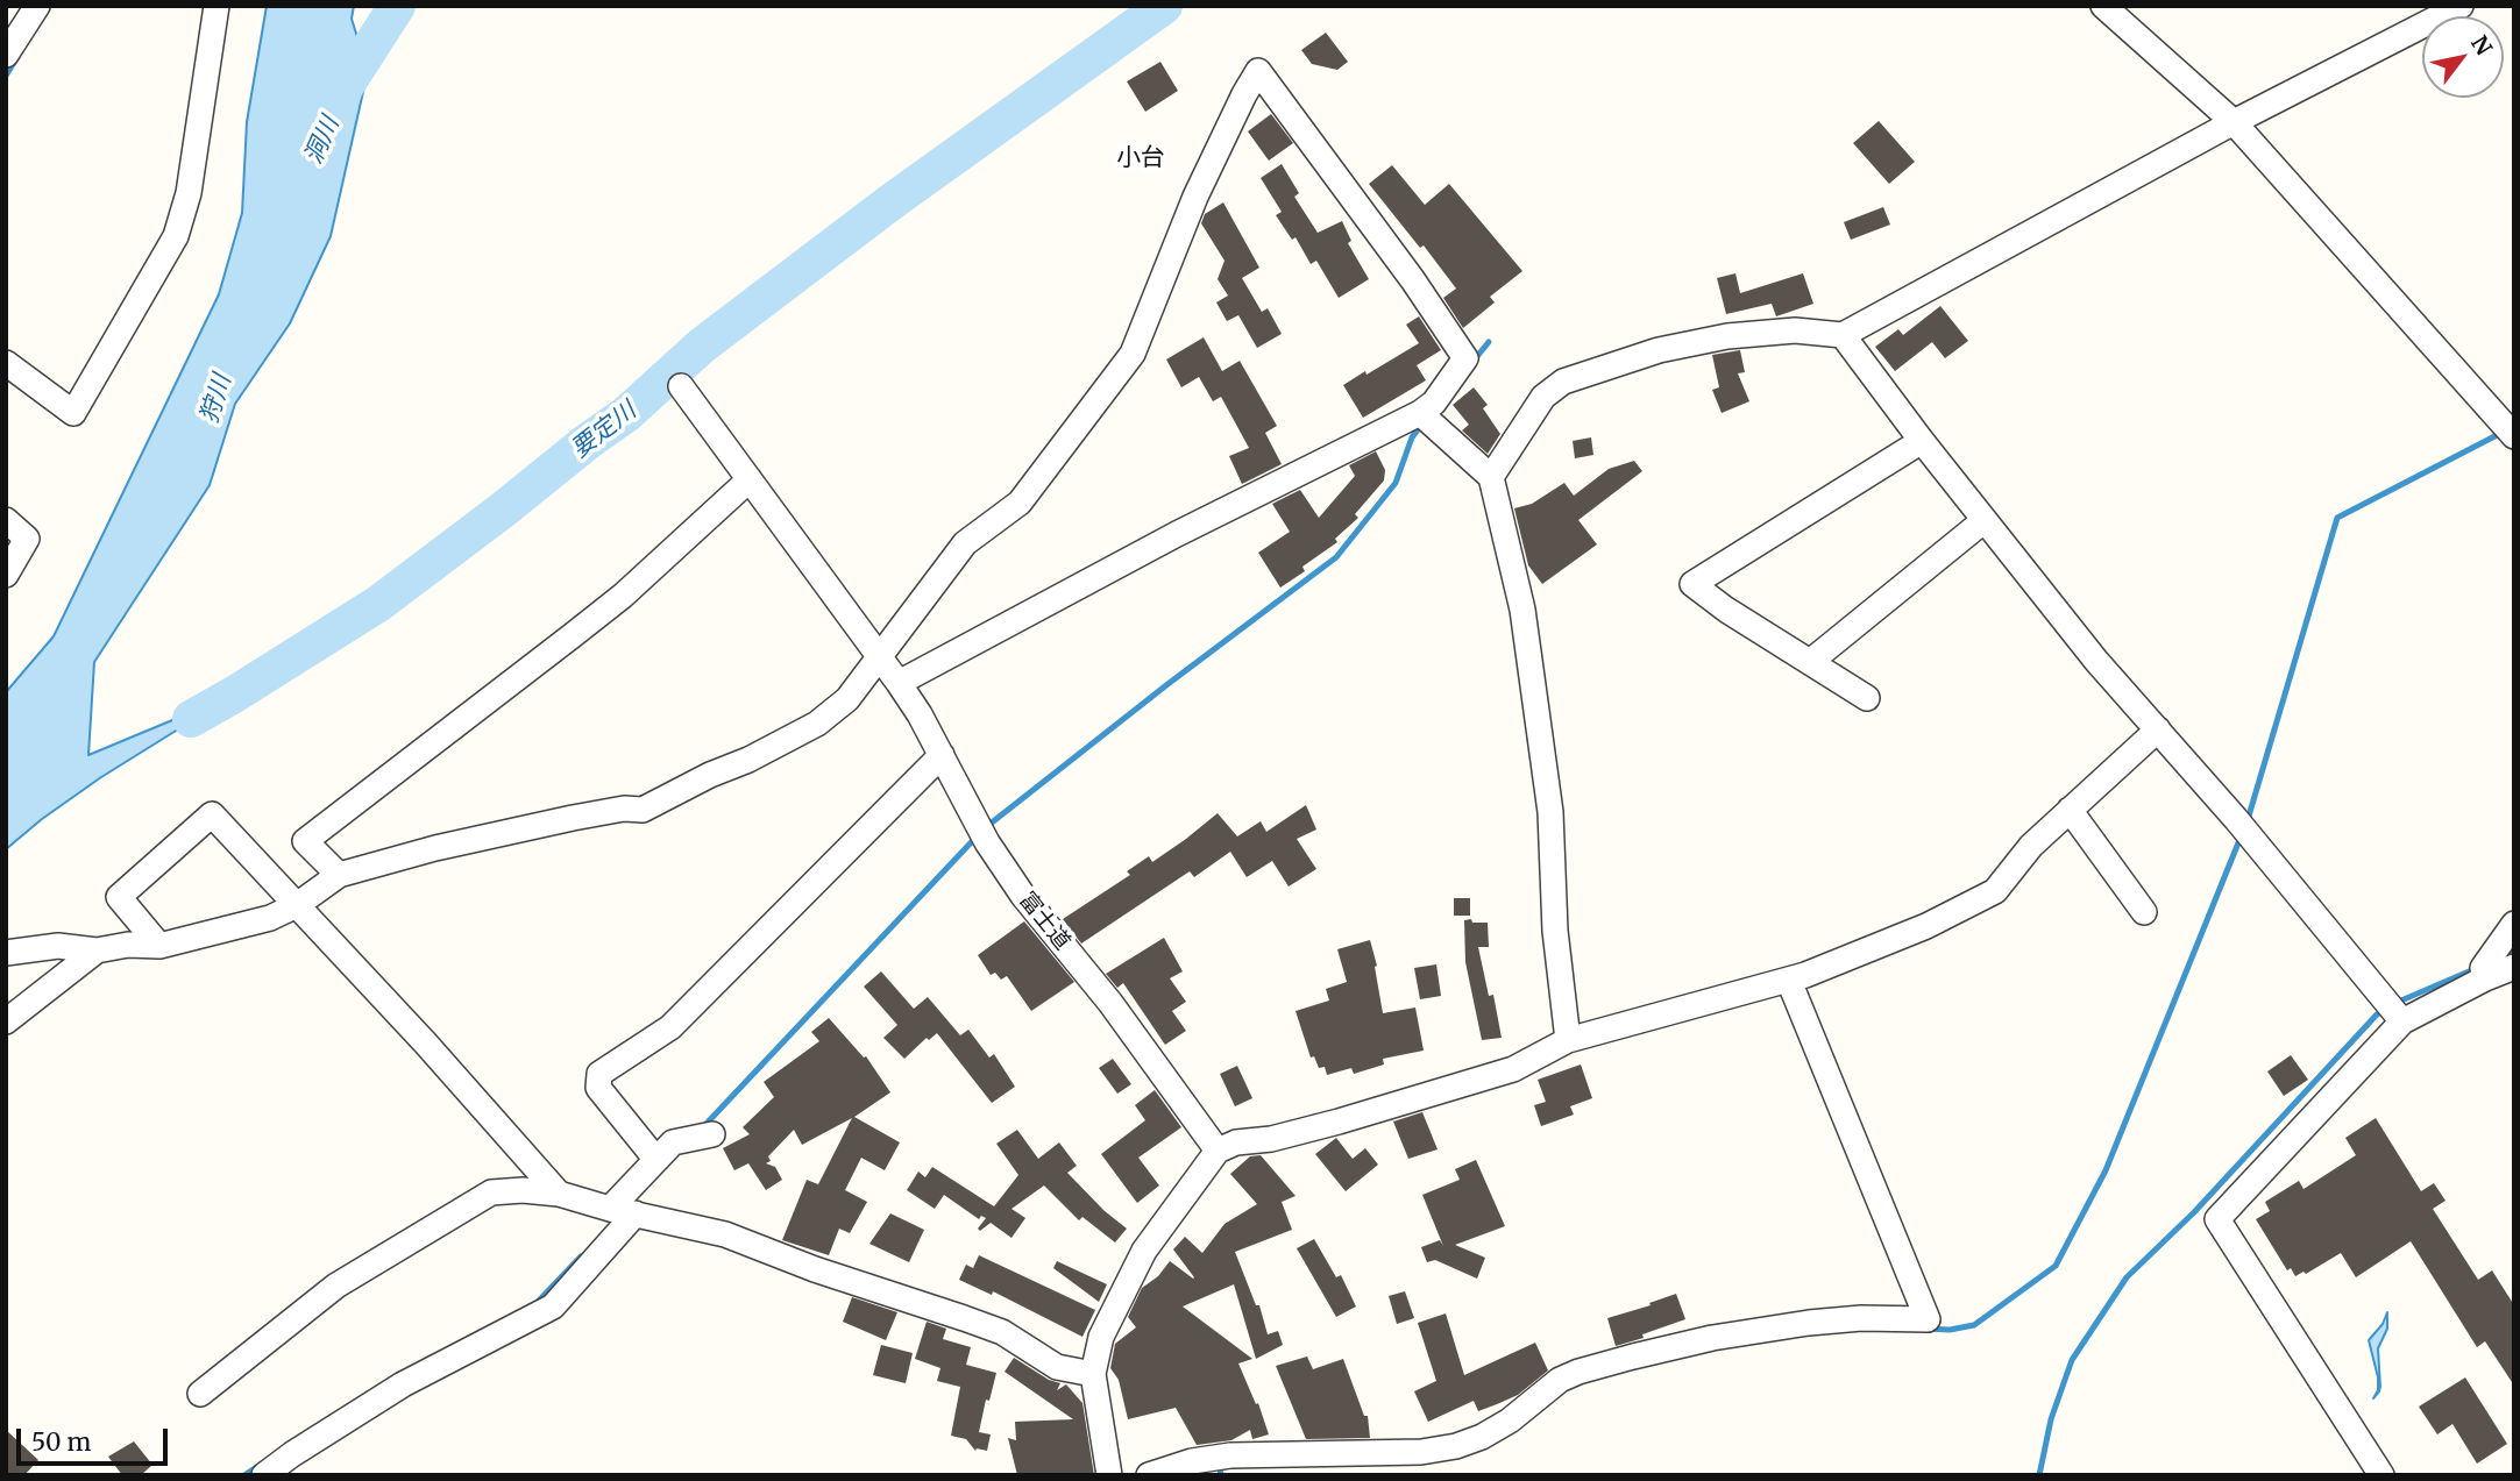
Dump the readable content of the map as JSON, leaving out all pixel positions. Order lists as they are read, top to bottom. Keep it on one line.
{"streets":{"street":["富士道"]},"districts":["小台"],"water":["洞川","狩川","要定川"],"scale_bar":"50 m","north":"top right"}
